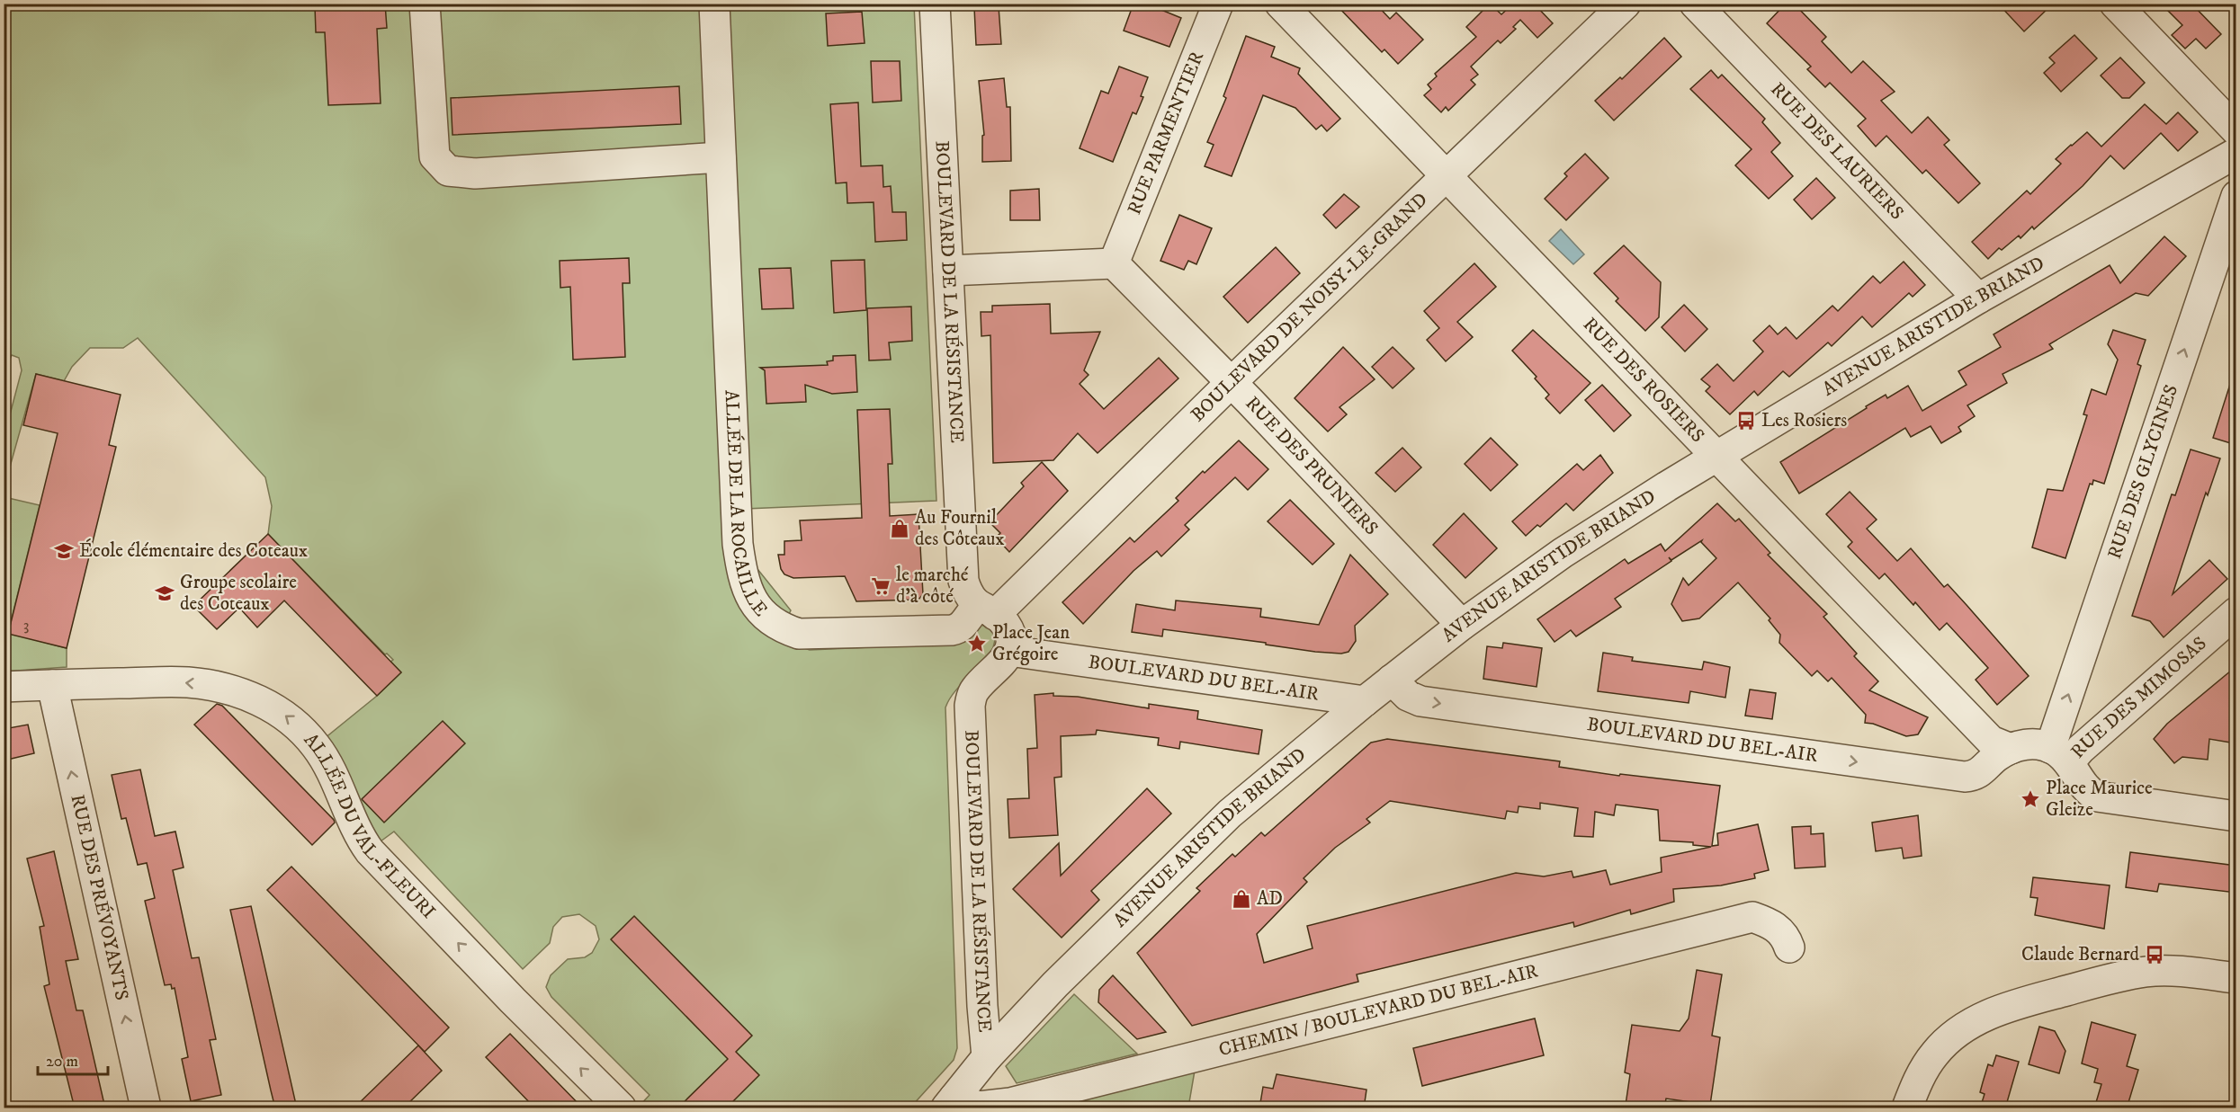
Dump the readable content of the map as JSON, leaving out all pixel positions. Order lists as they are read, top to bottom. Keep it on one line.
{"streets":{"street":["RUE PARMENTIER","RUE DES LAURIERS","BOULEVARD DE LA RÉSISTANCE","BOULEVARD DE NOISY-LE-GRAND","AVENUE ARISTIDE BRIAND","RUE DES ROSIERS","RUE DES PRUNIERS","RUE DES GLYCINES","ALLÉE DE LA ROCAILLE","BOULEVARD DU BEL-AIR","RUE DES MIMOSAS","ALLÉE DU VAL-FLEURI","RUE DES PRÉVOYANTS","CHEMIN / BOULEVARD DU BEL-AIR"]},"crossings":[["RUE PARMENTIER","RUE DES PRUNIERS"],["RUE DES LAURIERS","AVENUE ARISTIDE BRIAND"],["BOULEVARD DE LA RÉSISTANCE","BOULEVARD DE NOISY-LE-GRAND"],["BOULEVARD DE LA RÉSISTANCE","AVENUE ARISTIDE BRIAND"],["BOULEVARD DE LA RÉSISTANCE","ALLÉE DE LA ROCAILLE"],["BOULEVARD DE LA RÉSISTANCE","BOULEVARD DU BEL-AIR"],["BOULEVARD DE NOISY-LE-GRAND","RUE DES ROSIERS"],["BOULEVARD DE NOISY-LE-GRAND","RUE DES PRUNIERS"],["BOULEVARD DE NOISY-LE-GRAND","ALLÉE DE LA ROCAILLE"],["AVENUE ARISTIDE BRIAND","RUE DES ROSIERS"],["AVENUE ARISTIDE BRIAND","RUE DES PRUNIERS"],["AVENUE ARISTIDE BRIAND","BOULEVARD DU BEL-AIR"],["AVENUE ARISTIDE BRIAND","CHEMIN / BOULEVARD DU BEL-AIR"],["RUE DES ROSIERS","BOULEVARD DU BEL-AIR"],["RUE DES GLYCINES","RUE DES MIMOSAS"],["ALLÉE DU VAL-FLEURI","RUE DES PRÉVOYANTS"]],"one_way":["RUE DES GLYCINES","BOULEVARD DU BEL-AIR","ALLÉE DU VAL-FLEURI","RUE DES PRÉVOYANTS"],"places":{"bus stop":["Les Rosiers","Claude Bernard"],"shop":["Au Fournil des Côteaux","AD"],"school or university":["École élémentaire des Coteaux","Groupe scolaire des Coteaux"],"supermarket":["le marché d'à côté"],"place":["Place Jean Grégoire","Place Maurice Gleize"]},"house_numbers":["3"],"scale_bar":"20 m"}
